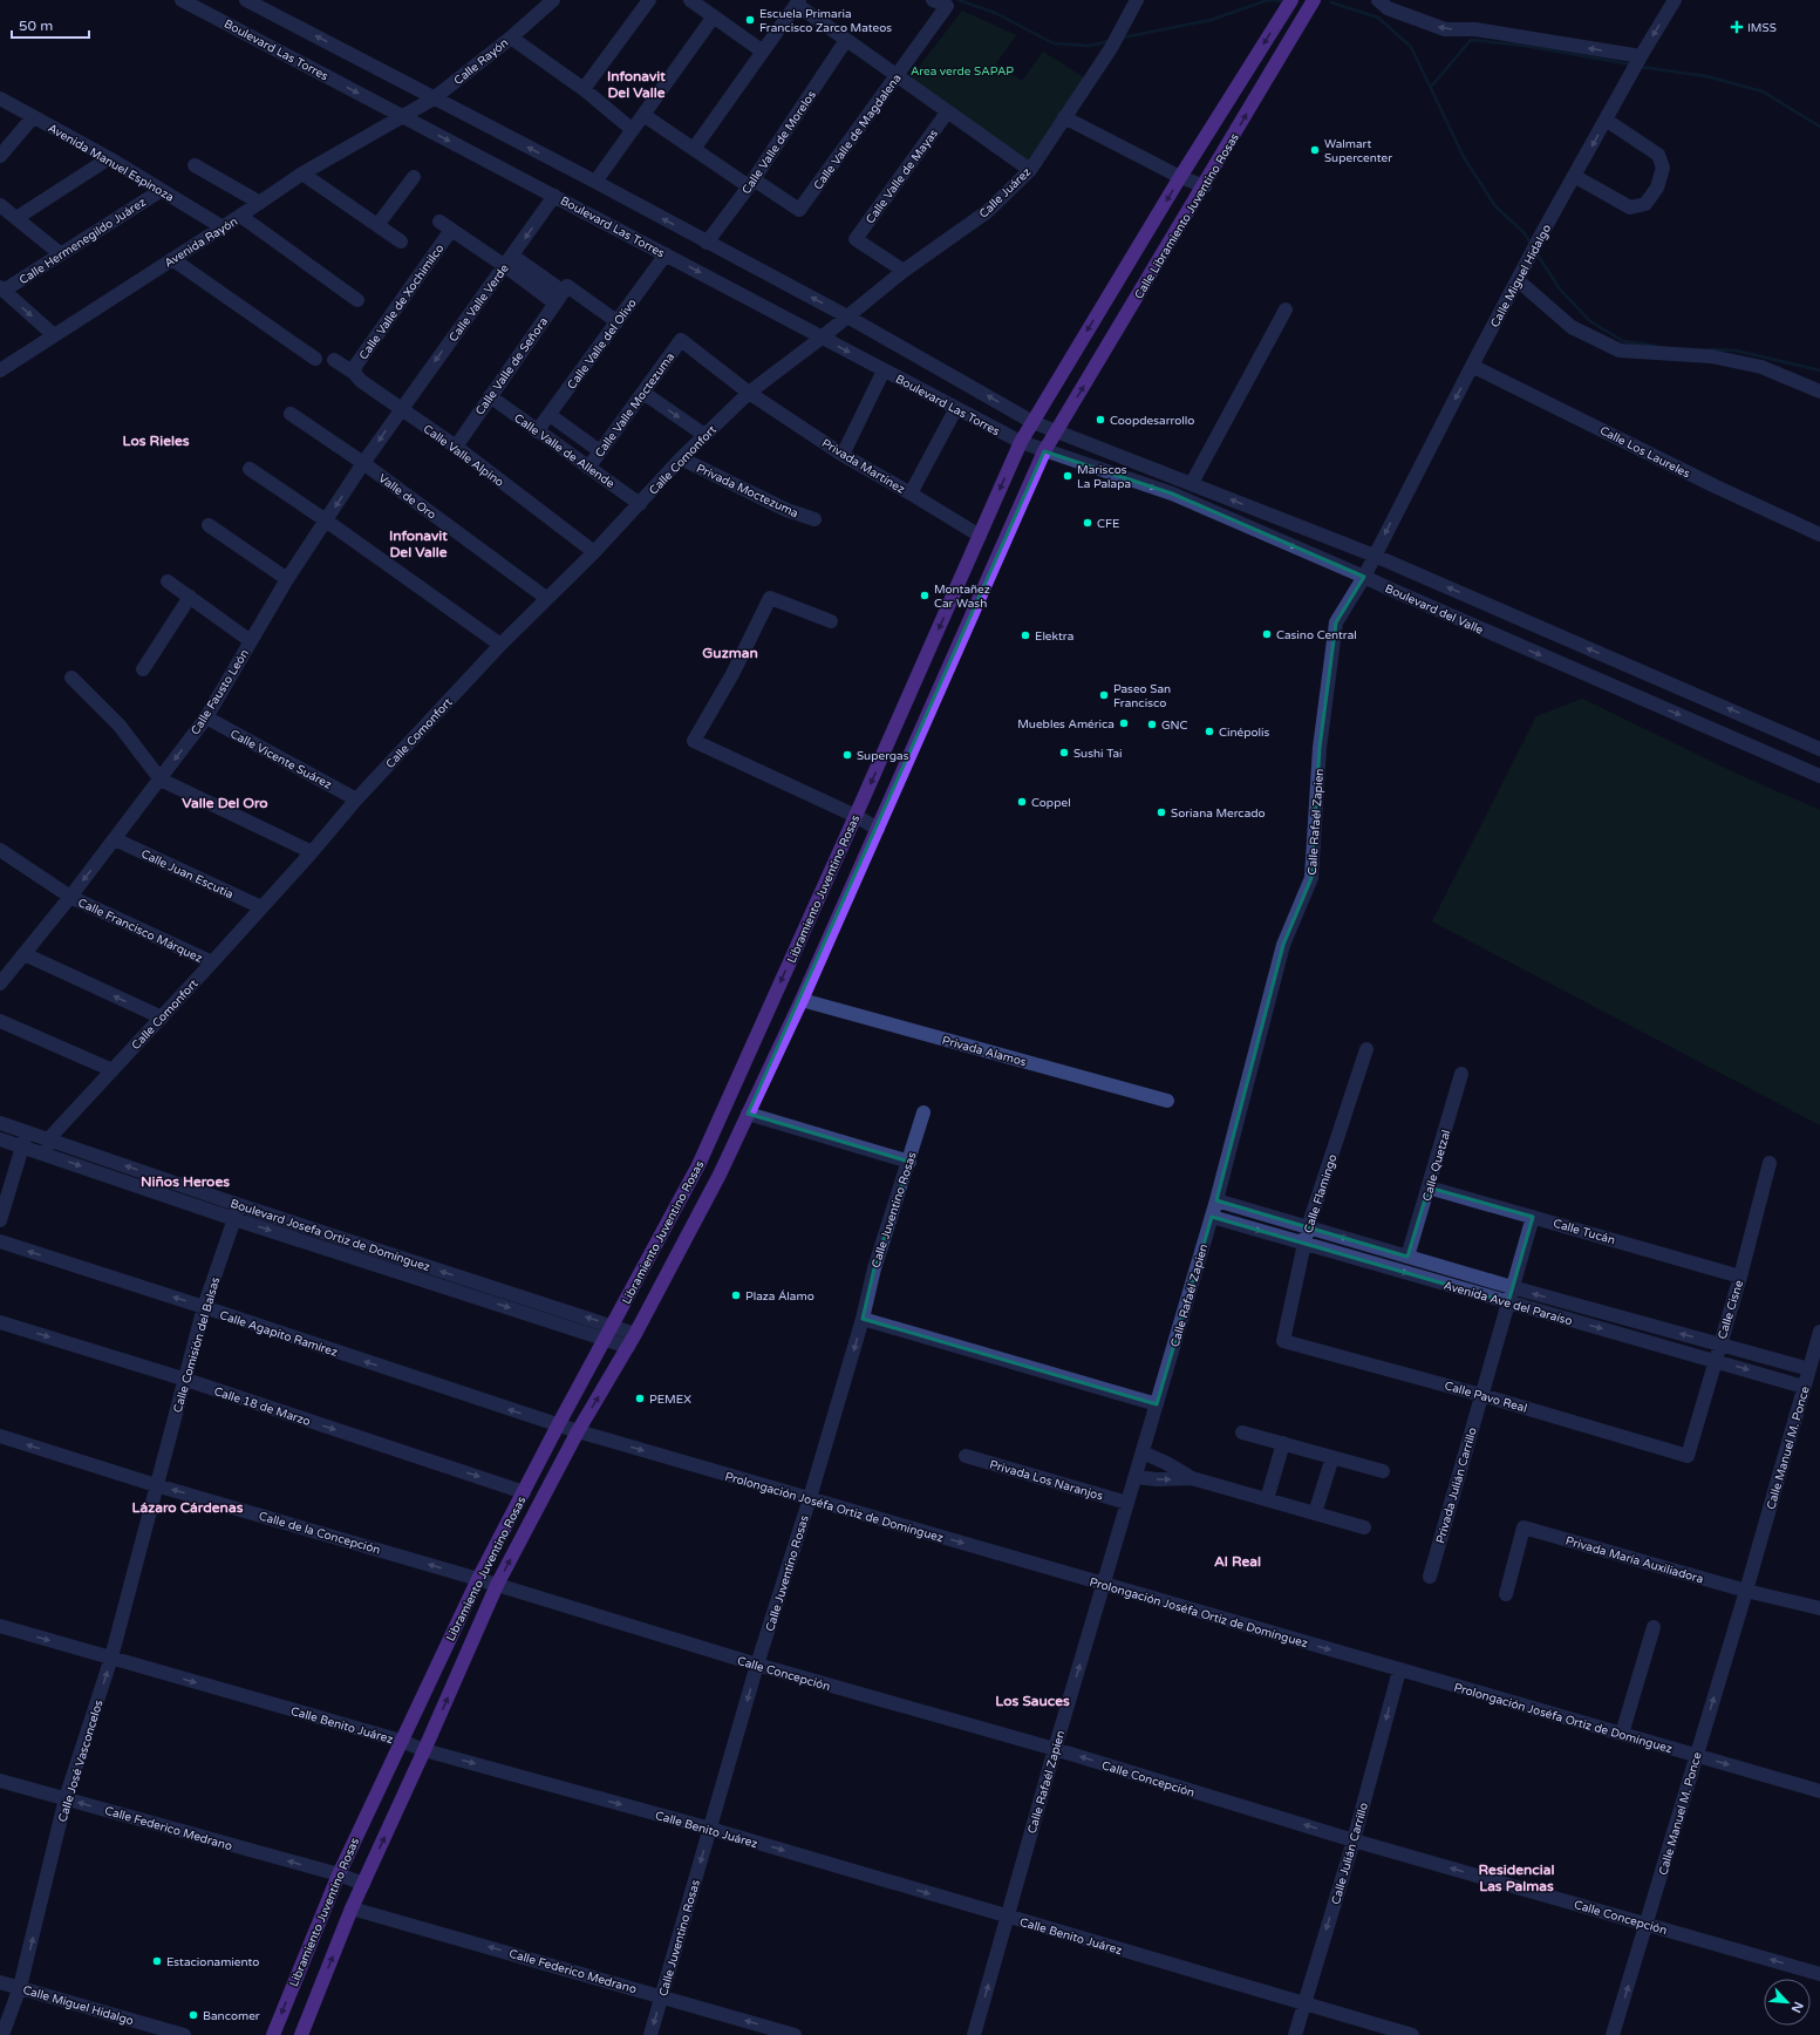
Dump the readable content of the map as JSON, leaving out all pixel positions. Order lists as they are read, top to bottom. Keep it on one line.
{"streets":{"main road":["Calle Libramiento Juventino Rosas","Libramiento Juventino Rosas"],"street":["Boulevard Las Torres","Calle Rayón","Calle Valle de Magdalena","Calle Valle de Morelos","Avenida Manuel Espinoza","Calle Valle de Mayas","Calle Juárez","Calle Hermenegildo Juárez","Avenida Rayón","Calle Miguel Hidalgo","Calle Valle de Xochimilco","Calle Valle Verde","Calle Valle del Olivo","Calle Valle de Señora","Calle Valle Moctezuma","Calle Valle de Allende","Calle Los Laureles","Calle Valle Alpino","Calle Comonfort","Privada Martínez","Privada Moctezuma","Valle de Oro","Boulevard del Valle","Calle Fausto León","Calle Vicente Suárez","Calle Rafaél Zapien","Calle Juan Escutia","Calle Francisco Márquez","Privada Alamos","Calle Quetzal","Calle Flamingo","Calle Juventino Rosas","Calle Tucán","Boulevard Josefa Ortiz de Domínguez","Avenida Ave del Paraíso","Calle Cisne","Calle Agapito Ramírez","Calle Comisión del Balsas","Calle Pavo Real","Calle 18 de Marzo","Calle Manuel M. Ponce","Privada Los Naranjos","Privada Julián Carrillo","Prolongación Joséfa Ortiz de Domínguez","Calle de la Concepción","Privada María Auxiliadora","Calle Concepción","Calle Benito Juárez","Calle José Vasconcelos","Calle Federico Medrano","Calle Julián Carrillo"]},"crossings":[["Boulevard Las Torres","Calle Rayón"],["Boulevard Las Torres","Calle Juárez"],["Boulevard Las Torres","Avenida Rayón"],["Boulevard Las Torres","Calle Valle Verde"],["Boulevard Las Torres","Calle Valle del Olivo"],["Boulevard Las Torres","Calle Comonfort"],["Boulevard Las Torres","Boulevard del Valle"],["Boulevard Las Torres","Libramiento Juventino Rosas"],["Calle Rayón","Avenida Rayón"],["Calle Valle de Magdalena","Calle Valle de Morelos"],["Avenida Manuel Espinoza","Calle Hermenegildo Juárez"],["Avenida Manuel Espinoza","Avenida Rayón"],["Calle Valle de Mayas","Calle Juárez"],["Calle Juárez","Calle Comonfort"],["Calle Libramiento Juventino Rosas","Boulevard del Valle"],["Calle Libramiento Juventino Rosas","Libramiento Juventino Rosas"],["Calle Miguel Hidalgo","Calle Los Laureles"],["Calle Miguel Hidalgo","Boulevard del Valle"],["Calle Miguel Hidalgo","Calle Rafaél Zapien"],["Calle Miguel Hidalgo","Calle José Vasconcelos"],["Calle Valle de Xochimilco","Calle Valle Verde"],["Calle Valle de Xochimilco","Calle Valle Alpino"],["Calle Valle Verde","Calle Valle Alpino"],["Calle Valle Verde","Calle Fausto León"],["Calle Valle del Olivo","Calle Valle de Allende"],["Calle Valle de Señora","Calle Valle de Allende"],["Calle Valle de Señora","Calle Valle Alpino"],["Calle Valle Moctezuma","Calle Valle de Allende"],["Calle Valle Moctezuma","Privada Martínez"],["Calle Valle de Allende","Calle Comonfort"],["Calle Valle Alpino","Calle Comonfort"],["Calle Valle Alpino","Calle Fausto León"],["Calle Comonfort","Privada Martínez"],["Calle Comonfort","Privada Moctezuma"],["Calle Comonfort","Valle de Oro"],["Calle Comonfort","Calle Vicente Suárez"],["Calle Comonfort","Calle Juan Escutia"],["Calle Comonfort","Calle Francisco Márquez"],["Calle Comonfort","Boulevard Josefa Ortiz de Domínguez"],["Privada Martínez","Libramiento Juventino Rosas"],["Valle de Oro","Calle Fausto León"],["Boulevard del Valle","Calle Rafaél Zapien"],["Boulevard del Valle","Libramiento Juventino Rosas"],["Calle Fausto León","Calle Vicente Suárez"],["Calle Fausto León","Calle Juan Escutia"],["Calle Fausto León","Calle Francisco Márquez"],["Calle Rafaél Zapien","Avenida Ave del Paraíso"],["Calle Rafaél Zapien","Privada Los Naranjos"],["Calle Rafaél Zapien","Prolongación Joséfa Ortiz de Domínguez"],["Calle Rafaél Zapien","Calle Concepción"],["Calle Rafaél Zapien","Calle Benito Juárez"],["Libramiento Juventino Rosas","Privada Alamos"],["Libramiento Juventino Rosas","Boulevard Josefa Ortiz de Domínguez"],["Libramiento Juventino Rosas","Calle Agapito Ramírez"],["Libramiento Juventino Rosas","Calle 18 de Marzo"],["Libramiento Juventino Rosas","Prolongación Joséfa Ortiz de Domínguez"],["Libramiento Juventino Rosas","Calle de la Concepción"],["Libramiento Juventino Rosas","Calle Concepción"],["Libramiento Juventino Rosas","Calle Benito Juárez"],["Libramiento Juventino Rosas","Calle Federico Medrano"],["Calle Quetzal","Calle Tucán"],["Calle Quetzal","Avenida Ave del Paraíso"],["Calle Flamingo","Avenida Ave del Paraíso"],["Calle Flamingo","Calle Pavo Real"],["Calle Juventino Rosas","Prolongación Joséfa Ortiz de Domínguez"],["Calle Juventino Rosas","Calle Concepción"],["Calle Juventino Rosas","Calle Benito Juárez"],["Calle Juventino Rosas","Calle Federico Medrano"],["Calle Tucán","Calle Cisne"],["Boulevard Josefa Ortiz de Domínguez","Calle Comisión del Balsas"],["Avenida Ave del Paraíso","Calle Cisne"],["Avenida Ave del Paraíso","Calle Manuel M. Ponce"],["Calle Cisne","Calle Pavo Real"],["Calle Agapito Ramírez","Calle Comisión del Balsas"],["Calle Agapito Ramírez","Prolongación Joséfa Ortiz de Domínguez"],["Calle Comisión del Balsas","Calle 18 de Marzo"],["Calle Comisión del Balsas","Calle de la Concepción"],["Calle Comisión del Balsas","Calle José Vasconcelos"],["Calle Pavo Real","Privada Julián Carrillo"],["Calle Manuel M. Ponce","Prolongación Joséfa Ortiz de Domínguez"],["Calle Manuel M. Ponce","Privada María Auxiliadora"],["Calle Manuel M. Ponce","Calle Concepción"],["Prolongación Joséfa Ortiz de Domínguez","Calle Julián Carrillo"],["Calle de la Concepción","Calle Concepción"],["Calle de la Concepción","Calle José Vasconcelos"],["Calle Concepción","Calle Julián Carrillo"],["Calle Benito Juárez","Calle José Vasconcelos"],["Calle Benito Juárez","Calle Julián Carrillo"],["Calle José Vasconcelos","Calle Federico Medrano"]],"one_way":["Calle Miguel Hidalgo","Calle Valle Verde","Calle Fausto León","Calle Juventino Rosas","Calle Agapito Ramírez","Calle 18 de Marzo","Prolongación Joséfa Ortiz de Domínguez","Calle de la Concepción","Calle Concepción","Calle Benito Juárez","Calle José Vasconcelos","Calle Federico Medrano","Calle Julián Carrillo"],"districts":["Infonavit Del Valle","Los Rieles","Infonavit Del Valle","Guzman","Valle Del Oro","Niños Heroes","Lázaro Cárdenas","Al Real","Los Sauces","Residencial Las Palmas"],"parks":["Area verde SAPAP"],"places":{"other":["Escuela Primaria Francisco Zarco Mateos","Walmart Supercenter","Coopdesarrollo","Mariscos La Palapa","CFE","Montañez Car Wash","Casino Central","Elektra","Paseo San Francisco","Muebles América","GNC","Cinépolis","Sushi Tai","Supergas","Coppel","Soriana Mercado","Plaza Álamo","PEMEX","Estacionamiento","Bancomer"],"health":["IMSS"]},"scale_bar":"50 m","north":"bottom right"}
